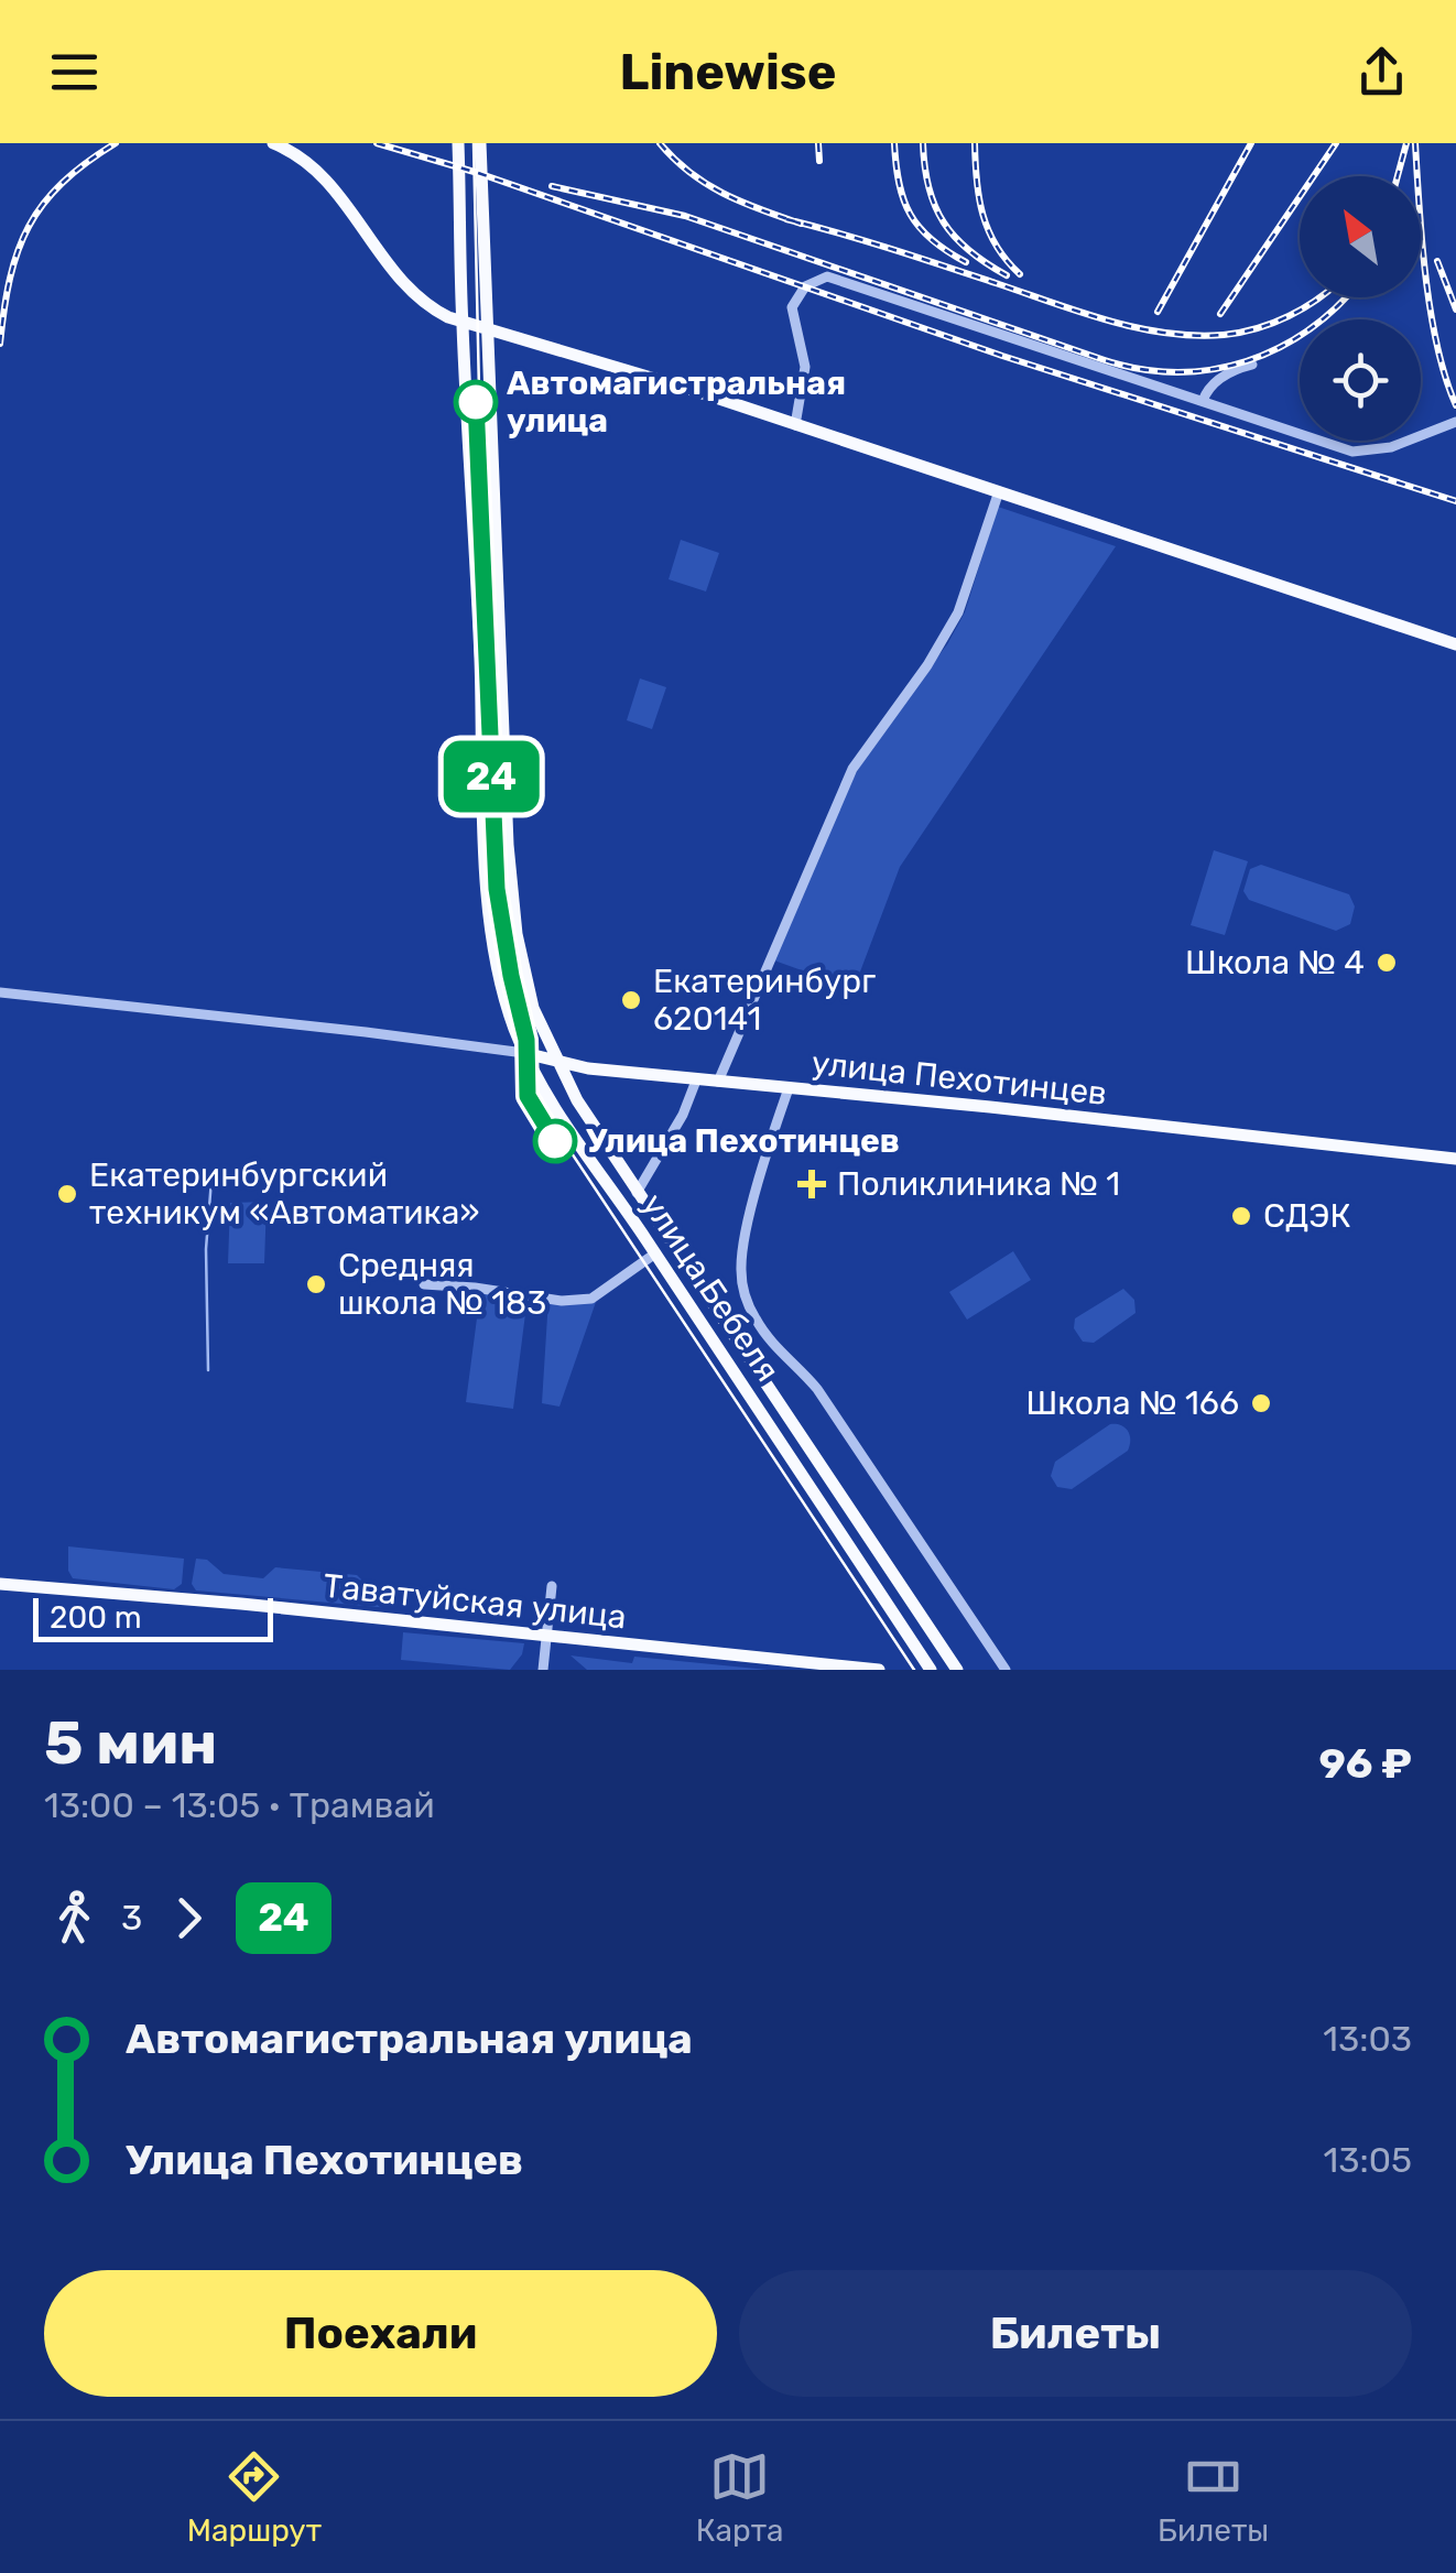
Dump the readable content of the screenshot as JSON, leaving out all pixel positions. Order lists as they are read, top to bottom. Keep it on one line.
{"streets":{"main road":["улица Пехотинцев","улица Бебеля","Таватуйская улица"]},"crossings":[["улица Пехотинцев","улица Бебеля"]],"places":{"other":["Автомагистральная улица","Школа № 4","Екатеринбург 620141","Улица Пехотинцев","Екатеринбургский техникум «Автоматика»","СДЭК","Средняя школа № 183","Школа № 166"],"health":["Поликлиника № 1"]},"lines":["tram line 24"],"scale_bar":"200 m","north":"top left","page":{"header":"Linewise","on_map":"24","scale":"200 m","heading":["5 мин","13:00 – 13:05 · Трамвай","96 ₽"],"legs":["3","24"],"list":[{"name":"Автомагистральная улица","value":"13:03"},{"name":"Улица Пехотинцев","value":"13:05"}],"buttons":["Поехали","Билеты"],"tabs":["Маршрут","Карта","Билеты"]}}
